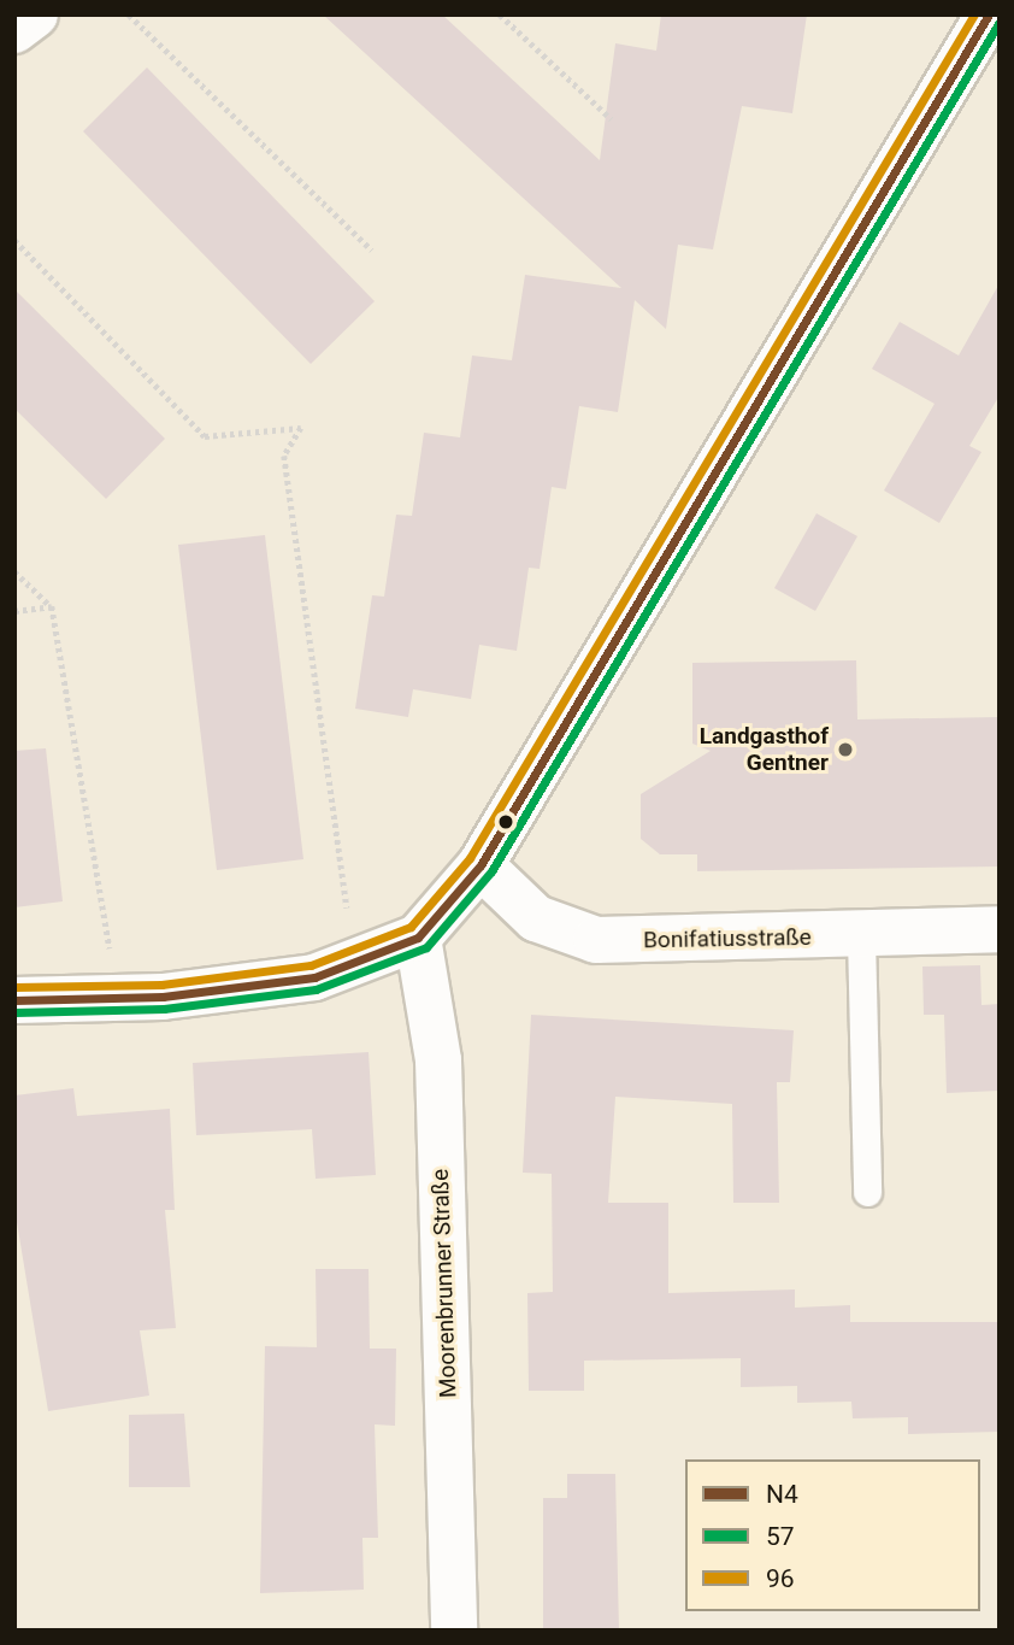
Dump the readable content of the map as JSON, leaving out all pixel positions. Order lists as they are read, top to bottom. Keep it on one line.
{"streets":{"street":["Bonifatiusstraße","Moorenbrunner Straße"]},"places":["Landgasthof Gentner"],"lines":["transit line N4","transit line 96","transit line 57"],"legend":["N4","57","96"]}
